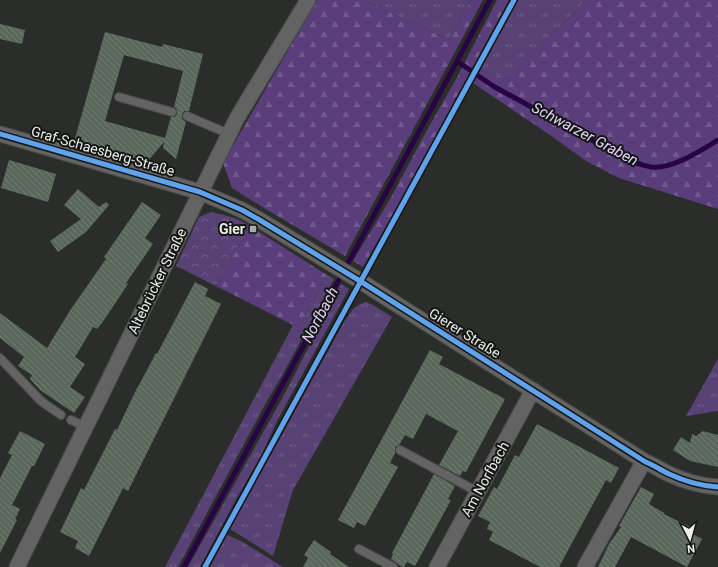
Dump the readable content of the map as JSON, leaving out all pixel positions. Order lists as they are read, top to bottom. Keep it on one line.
{"streets":{"street":["Graf-Schaesberg-Straße","Altebrücker Straße","Gierer Straße","Am Norfbach"]},"crossings":[["Graf-Schaesberg-Straße","Altebrücker Straße"],["Graf-Schaesberg-Straße","Gierer Straße"],["Altebrücker Straße","Gierer Straße"],["Gierer Straße","Am Norfbach"]],"water":["Schwarzer Graben","Norfbach"],"places":{"transit":["Gier"]},"north":"bottom"}
